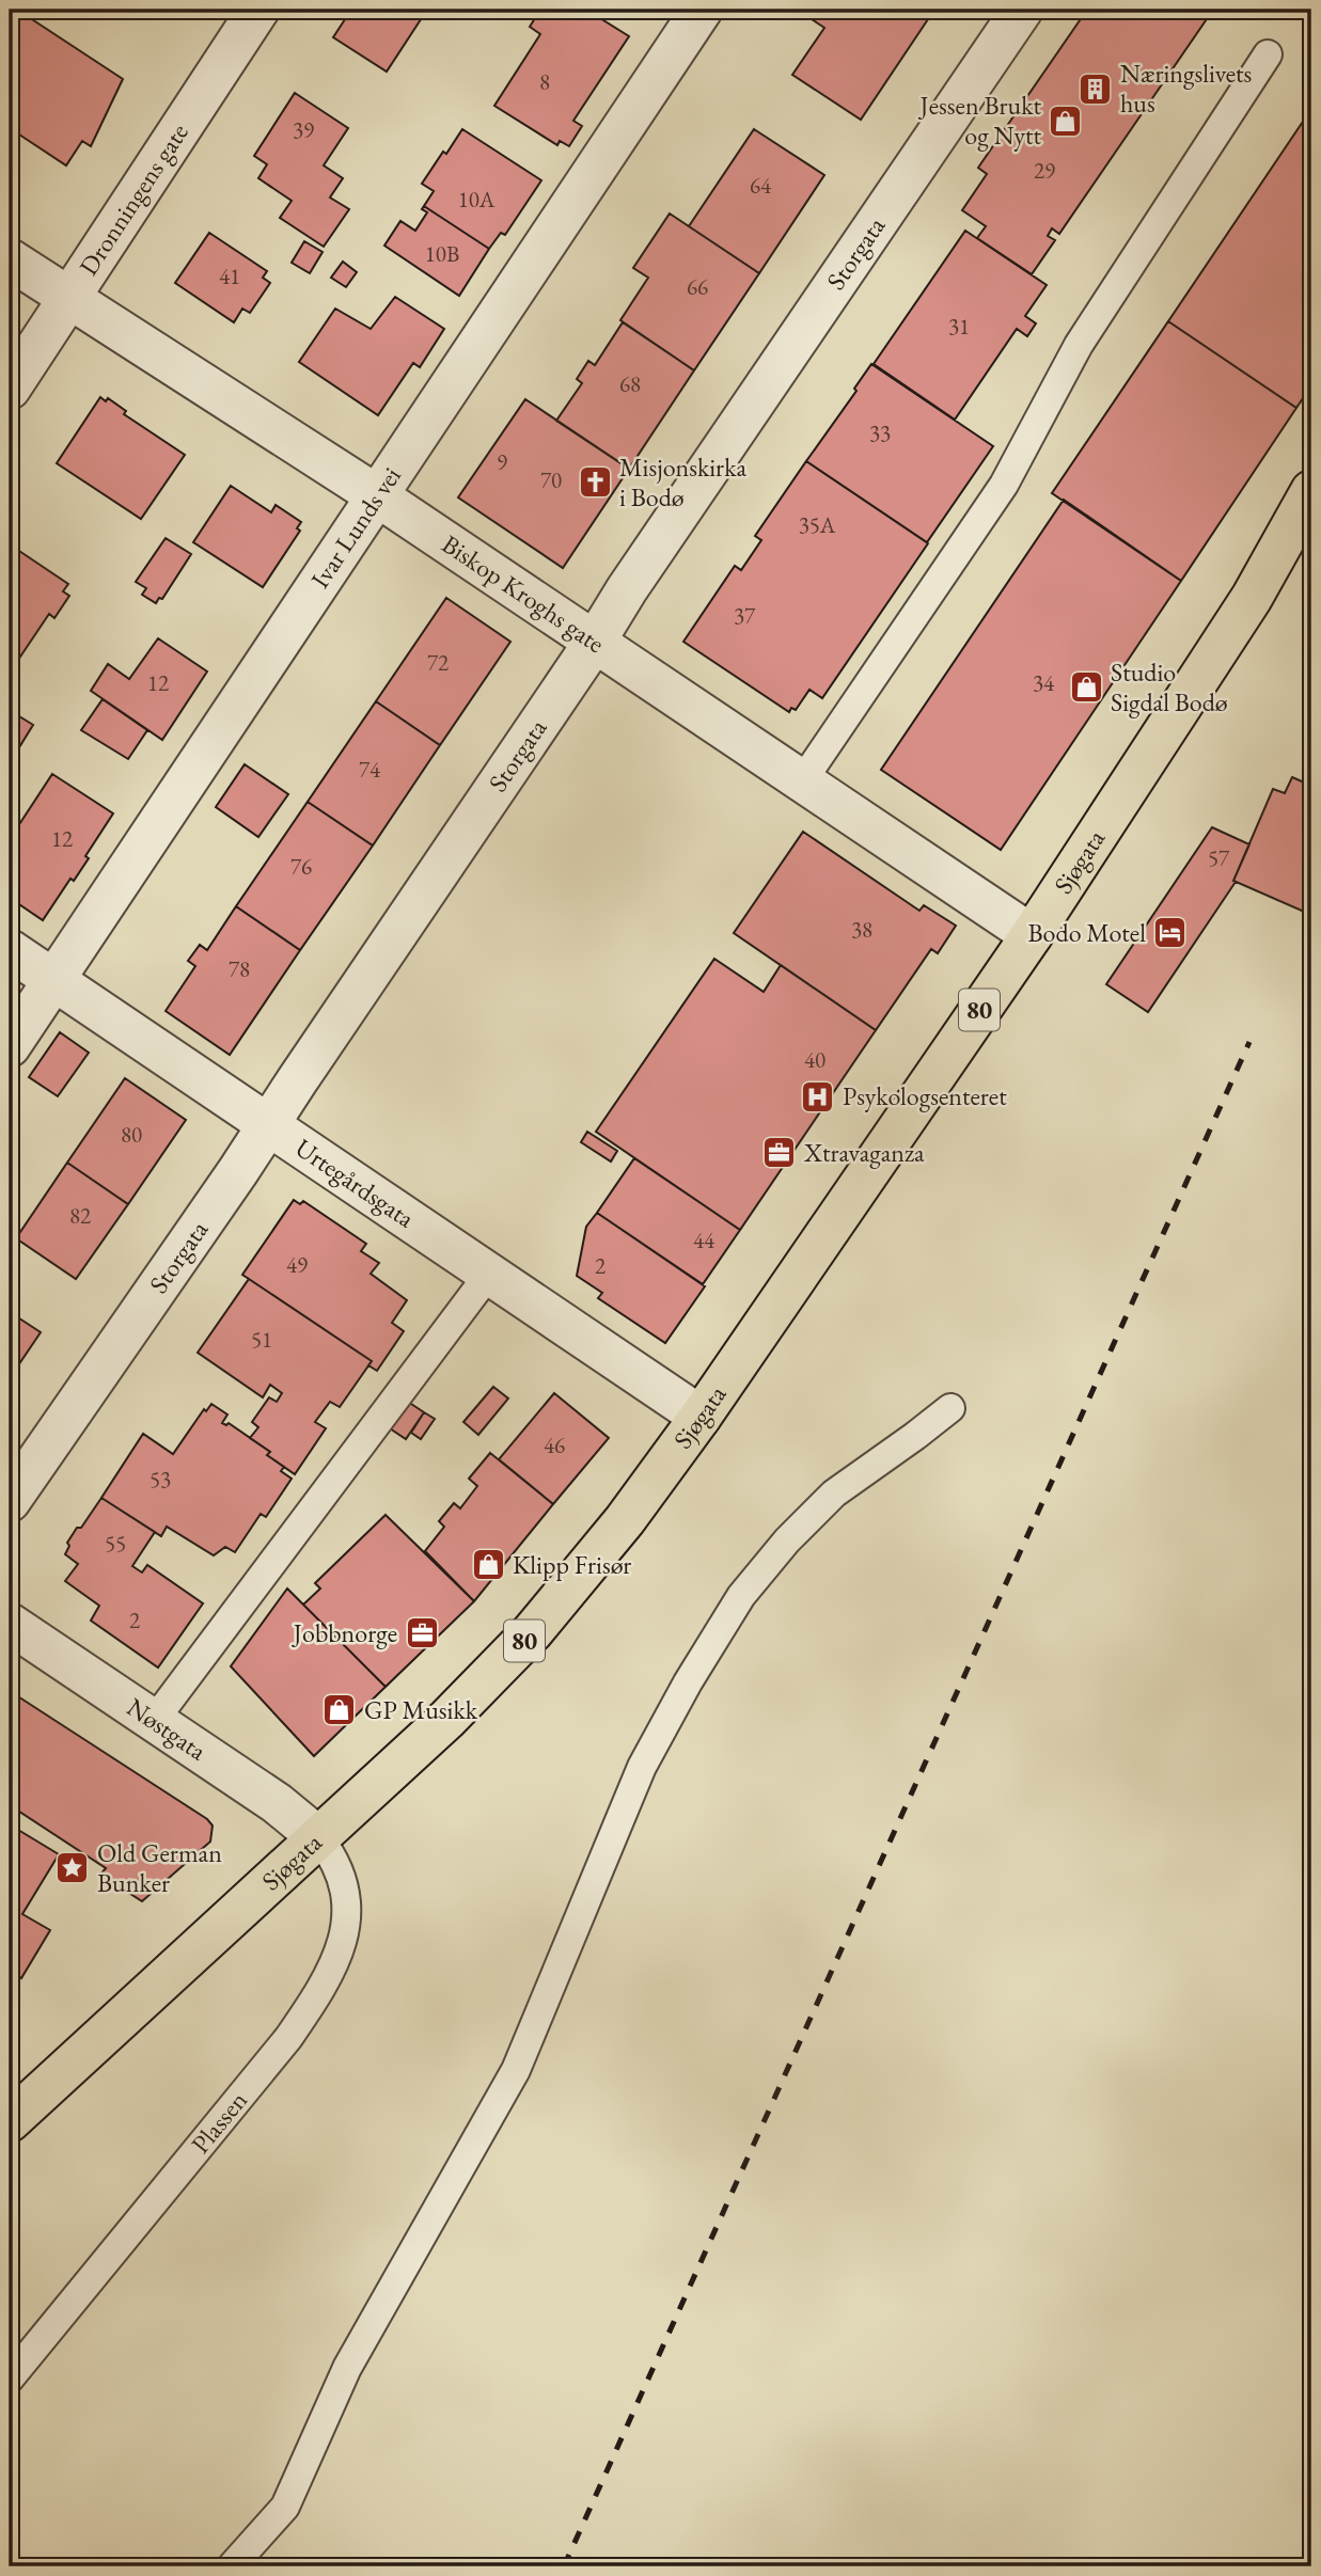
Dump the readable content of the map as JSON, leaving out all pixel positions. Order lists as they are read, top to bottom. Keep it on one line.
{"streets":{"highway":["Sjøgata","80"],"street":["Dronningens gate","Storgata","Ivar Lunds vei","Biskop Kroghs gate","Urtegårdsgata","Nøstgata"],"lane":["Plassen"]},"crossings":[["Dronningens gate","Biskop Kroghs gate"],["Storgata","Biskop Kroghs gate"],["Storgata","Urtegårdsgata"],["Ivar Lunds vei","Biskop Kroghs gate"],["Ivar Lunds vei","Urtegårdsgata"],["Biskop Kroghs gate","Sjøgata"],["Sjøgata","Urtegårdsgata"],["Sjøgata","Nøstgata"],["Sjøgata","Plassen"],["Nøstgata","Plassen"]],"places":{"building":["Næringslivets hus"],"shop":["Jessen Brukt og Nytt","Studio Sigdal Bodø","Klipp Frisør","GP Musikk"],"church":["Misjonskirka i Bodø"],"hotel":["Bodo Motel"],"hospital":["Psykologsenteret"],"office":["Xtravaganza","Jobbnorge"],"place":["Old German Bunker"]},"house_numbers":["8","39","29","64","10A","10B","41","66","31","68","33","9","70","35A","37","72","12","34","74","12","57","76","38","78","40","80","82","44","49","2","51","46","53","55","2"]}
